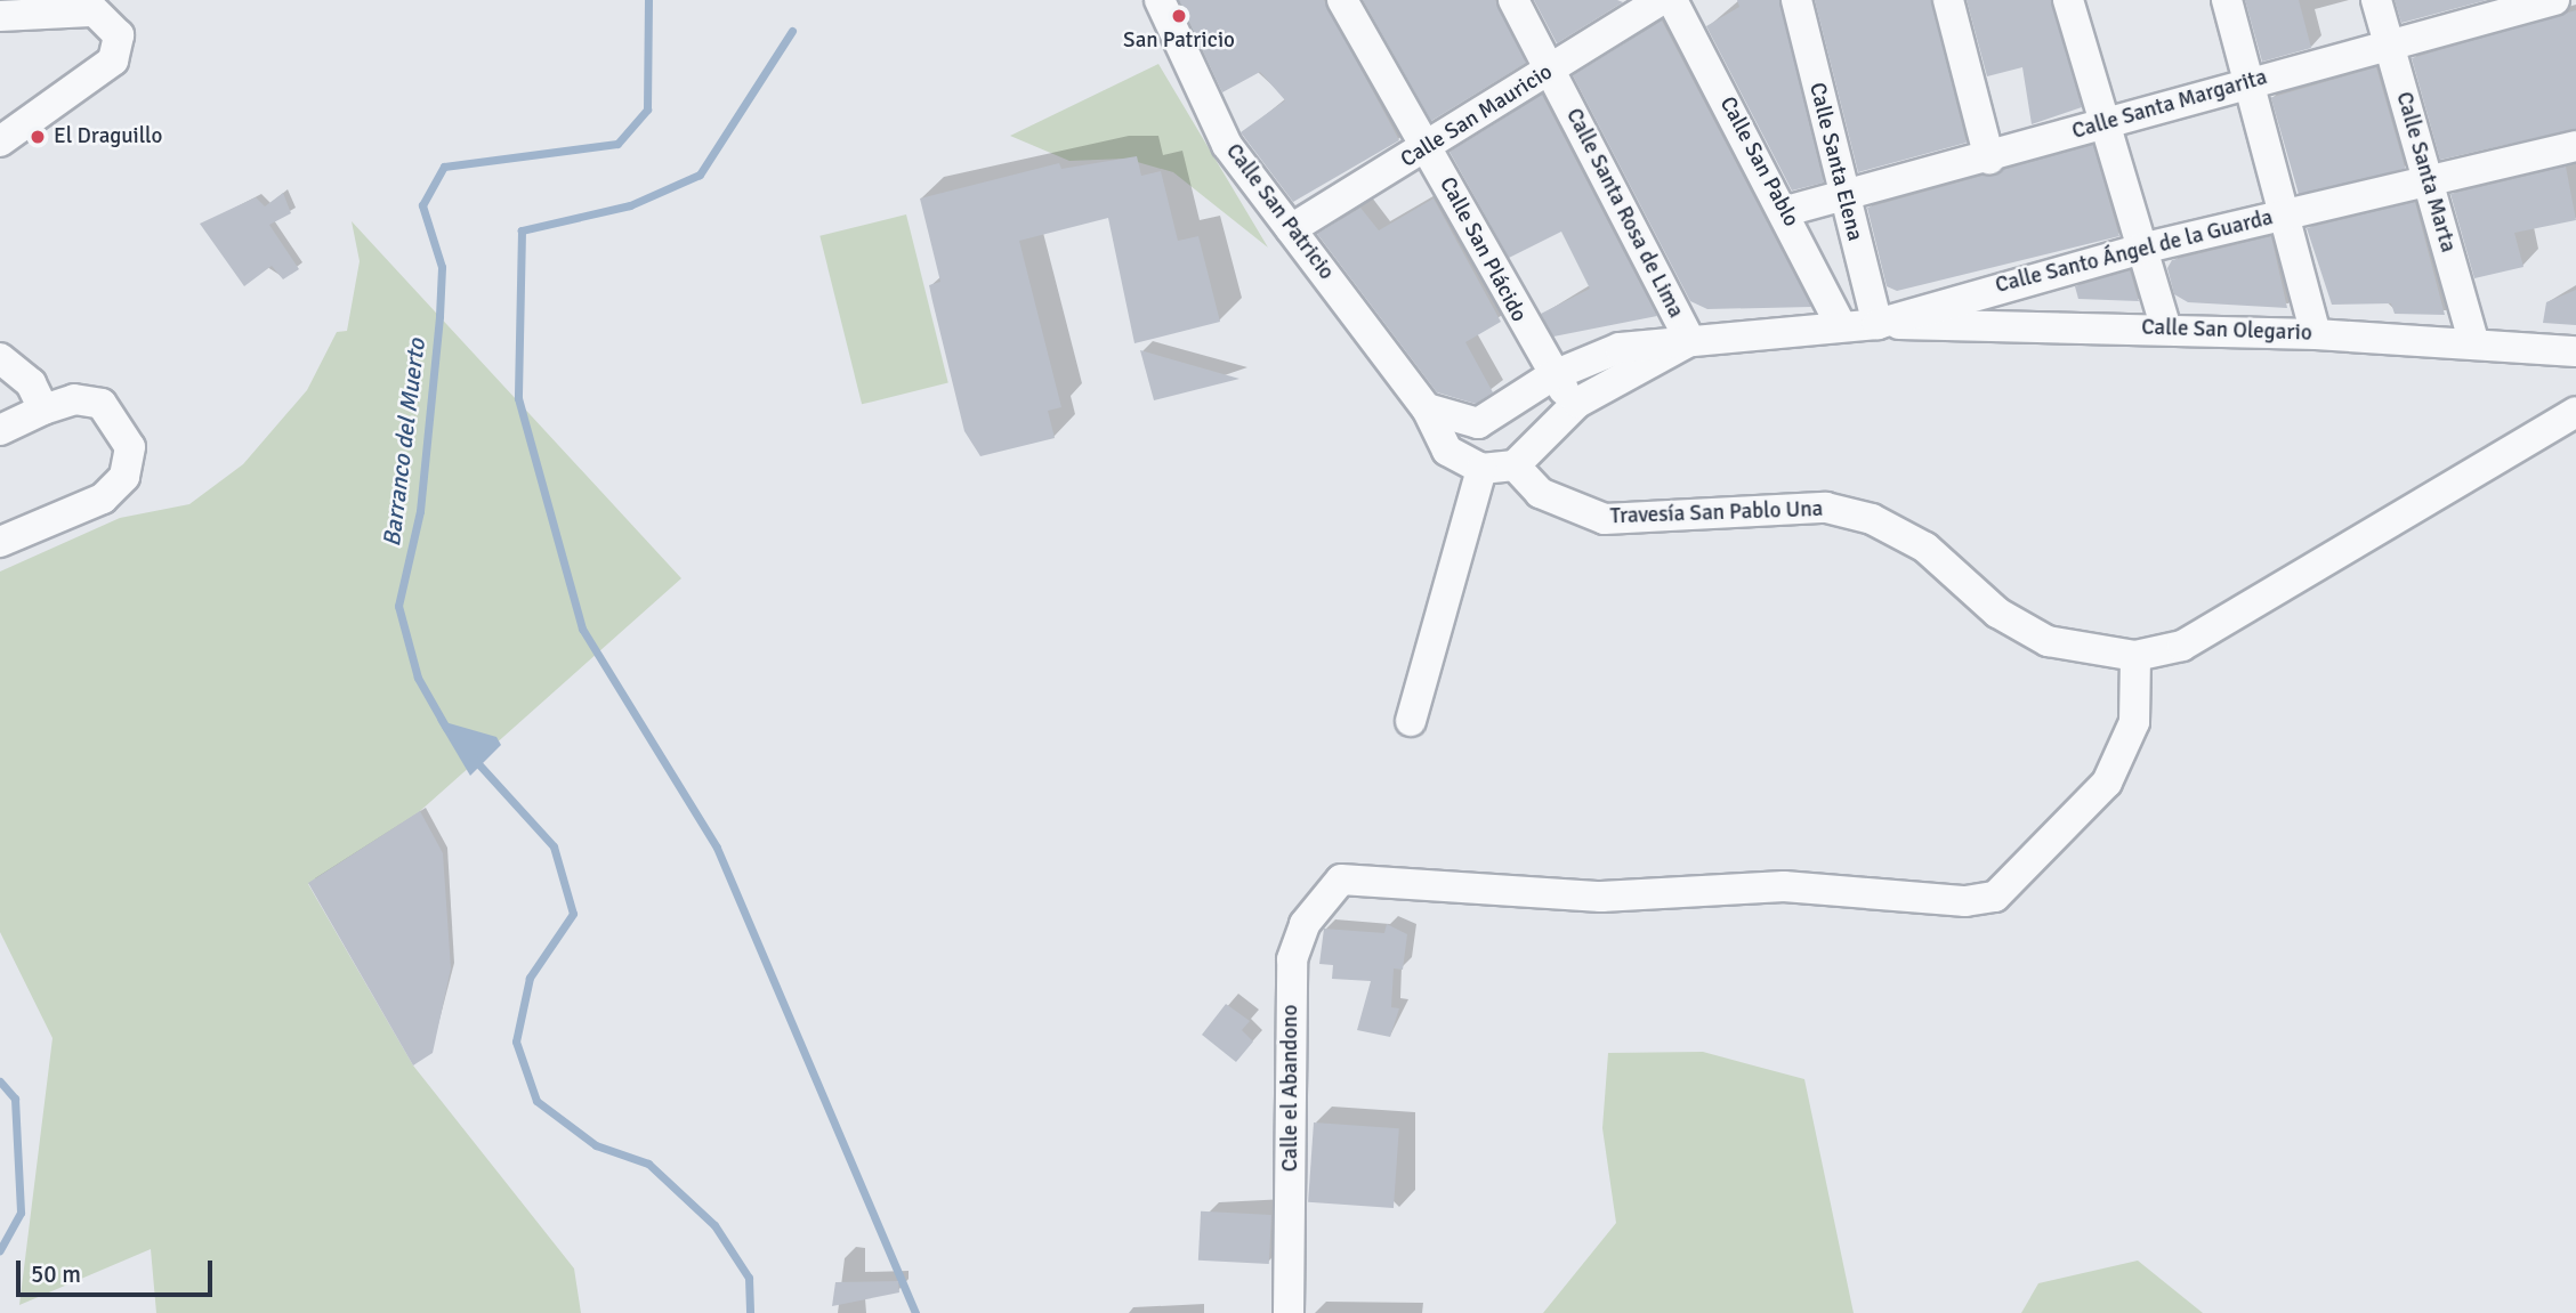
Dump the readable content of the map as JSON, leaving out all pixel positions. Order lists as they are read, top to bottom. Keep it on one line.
{"streets":{"street":["Calle Santa Margarita","Calle San Mauricio","Calle San Pablo","Calle Santa Elena","Calle Santa Marta","Calle San Patricio","Calle Santa Rosa de Lima","Calle San Plácido","Calle Santo Ángel de la Guarda","Calle San Olegario","Travesía San Pablo Una","Calle el Abandono"]},"crossings":[["Calle Santa Margarita","Calle San Pablo"],["Calle Santa Margarita","Calle Santa Elena"],["Calle Santa Margarita","Calle Santa Marta"],["Calle San Mauricio","Calle San Patricio"],["Calle San Mauricio","Calle Santa Rosa de Lima"],["Calle San Mauricio","Calle San Plácido"],["Calle San Pablo","Calle Santo Ángel de la Guarda"],["Calle Santa Elena","Calle Santo Ángel de la Guarda"],["Calle Santa Elena","Calle San Olegario"],["Calle Santa Marta","Calle Santo Ángel de la Guarda"],["Calle Santa Marta","Calle San Olegario"],["Calle Santa Rosa de Lima","Calle Santo Ángel de la Guarda"],["Calle San Plácido","Calle Santo Ángel de la Guarda"],["Calle Santo Ángel de la Guarda","Calle San Olegario"],["Calle Santo Ángel de la Guarda","Travesía San Pablo Una"],["Travesía San Pablo Una","Calle el Abandono"]],"water":["Barranco del Muerto"],"places":["San Patricio","El Draguillo"],"scale_bar":"50 m"}
